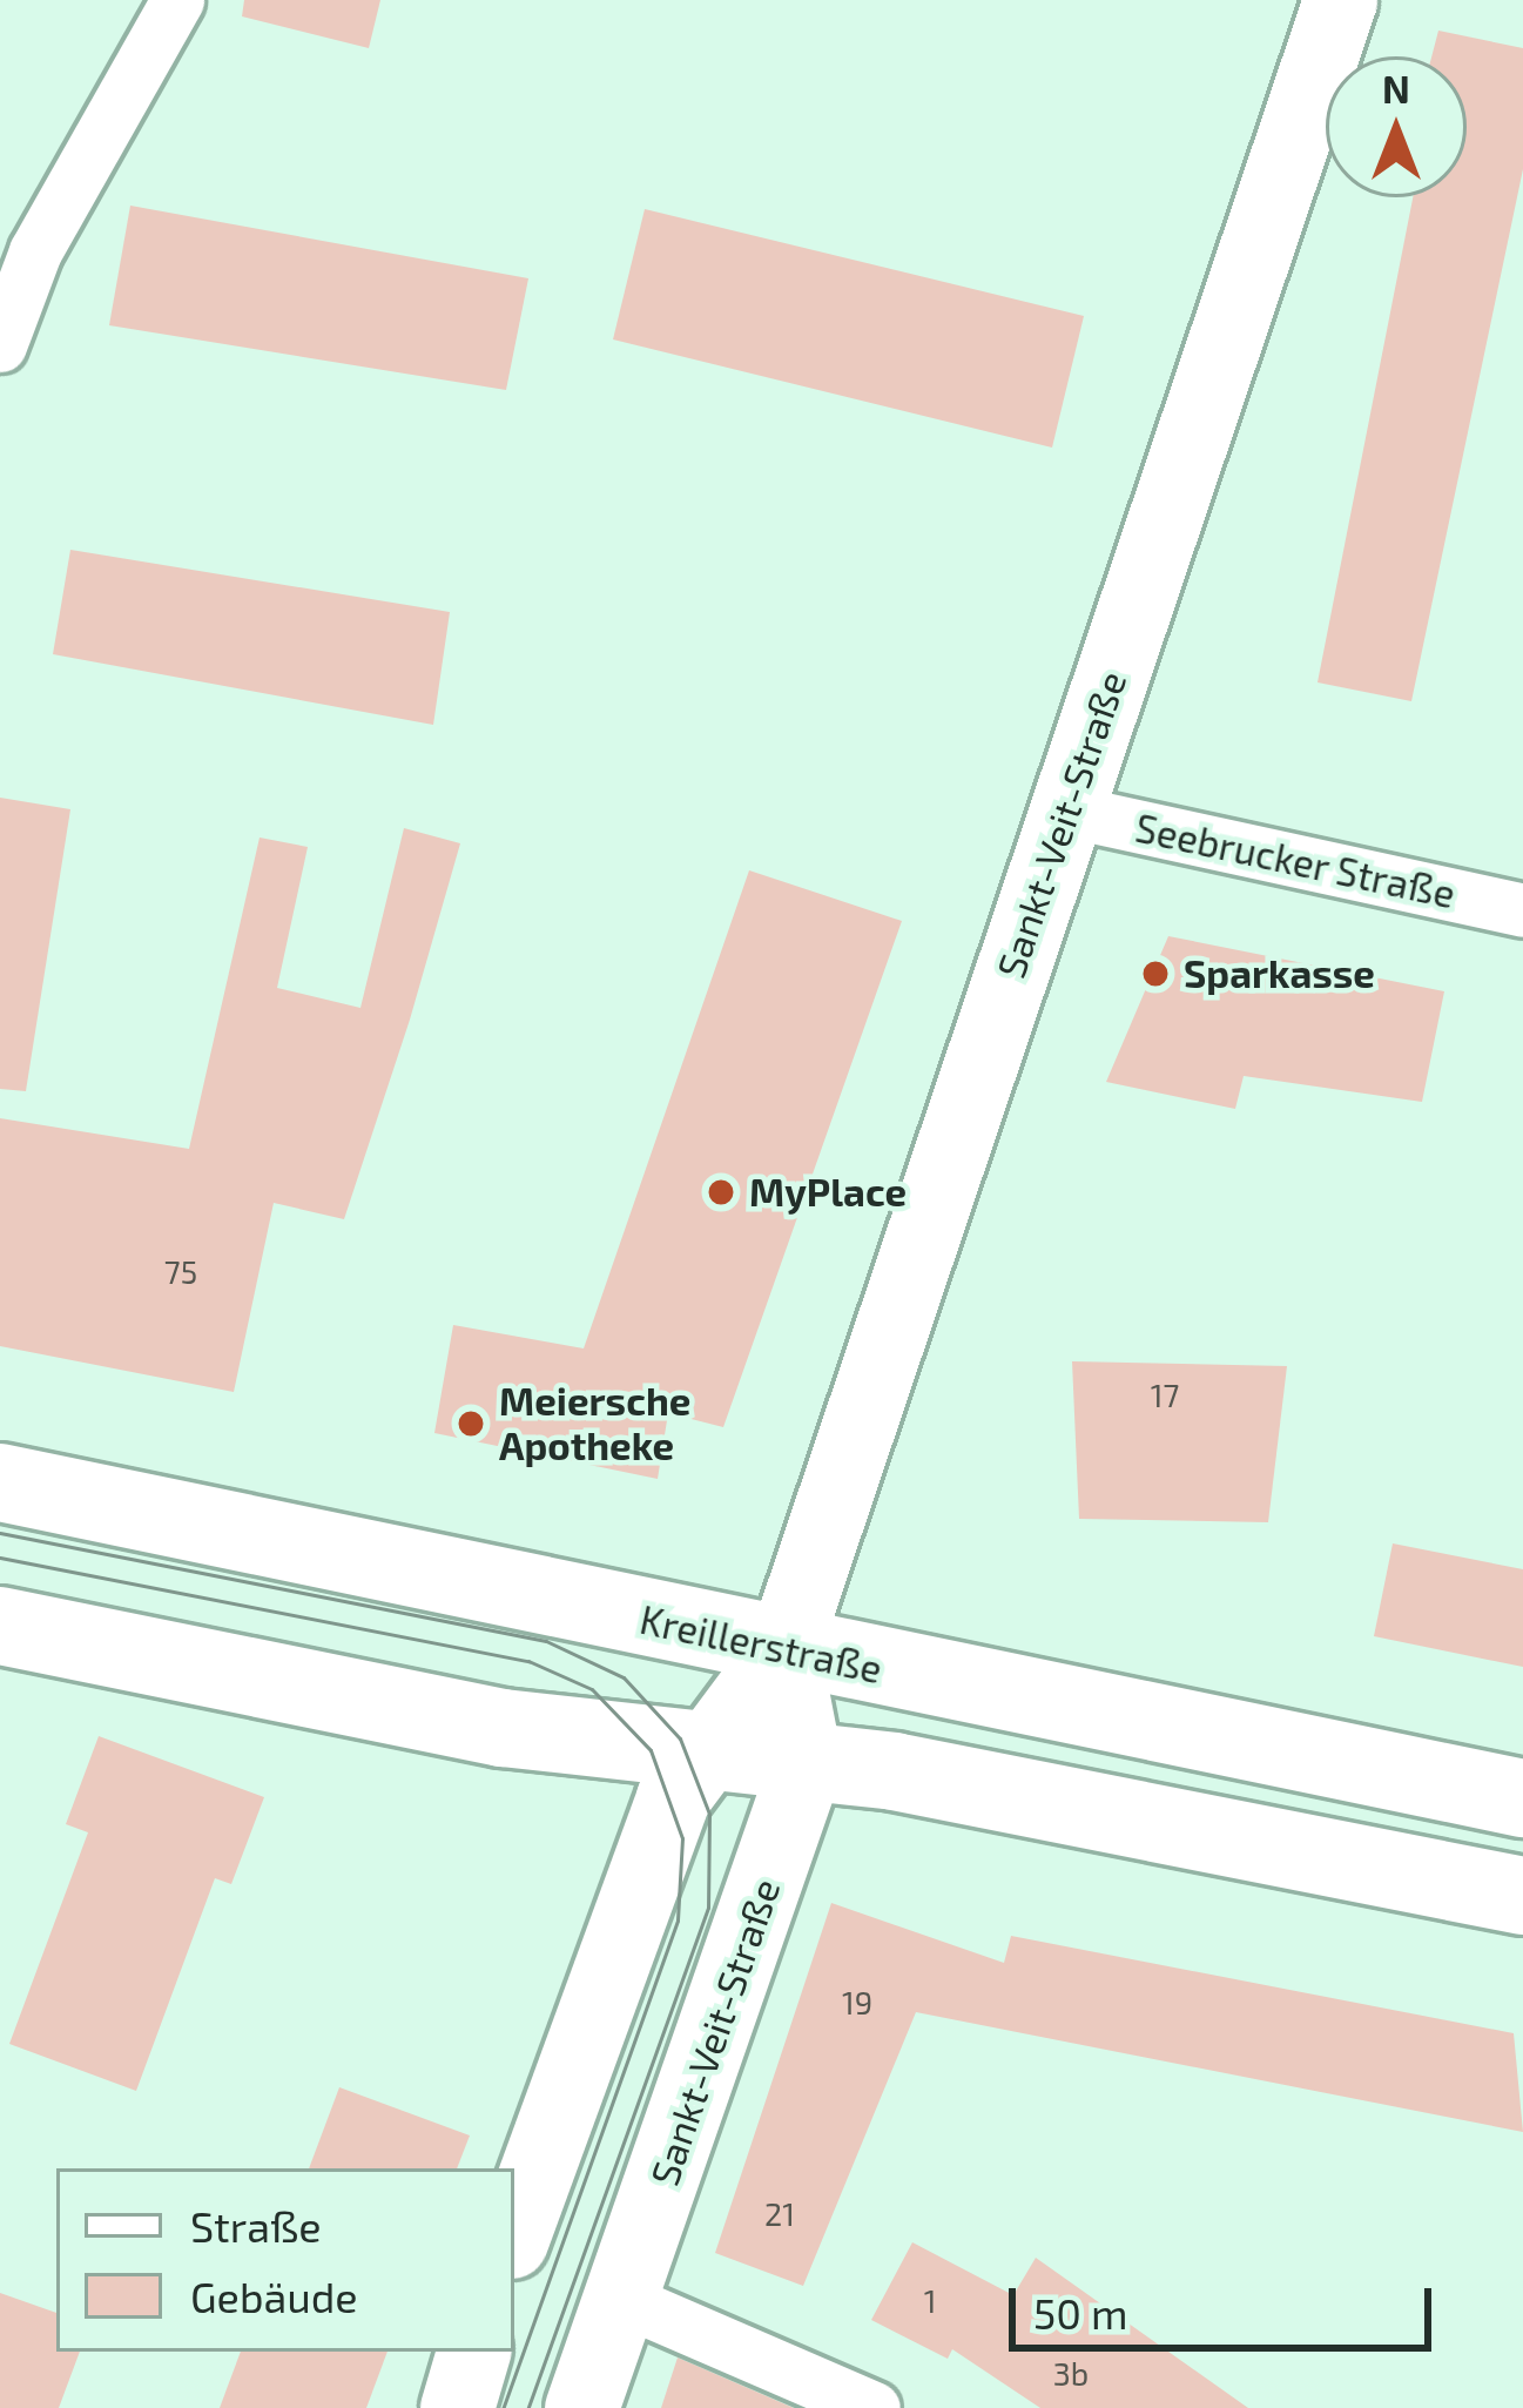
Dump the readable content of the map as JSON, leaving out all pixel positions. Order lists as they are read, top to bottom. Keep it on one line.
{"streets":{"main road":["Kreillerstraße"],"street":["Sankt-Veit-Straße","Seebrucker Straße"]},"crossings":[["Sankt-Veit-Straße","Seebrucker Straße"],["Sankt-Veit-Straße","Kreillerstraße"]],"places":["Sparkasse","MyPlace","Meiersche Apotheke"],"house_numbers":["75","17","19","21","1","3b"],"legend":["Straße","Gebäude"],"scale_bar":"50 m","north":"top"}
